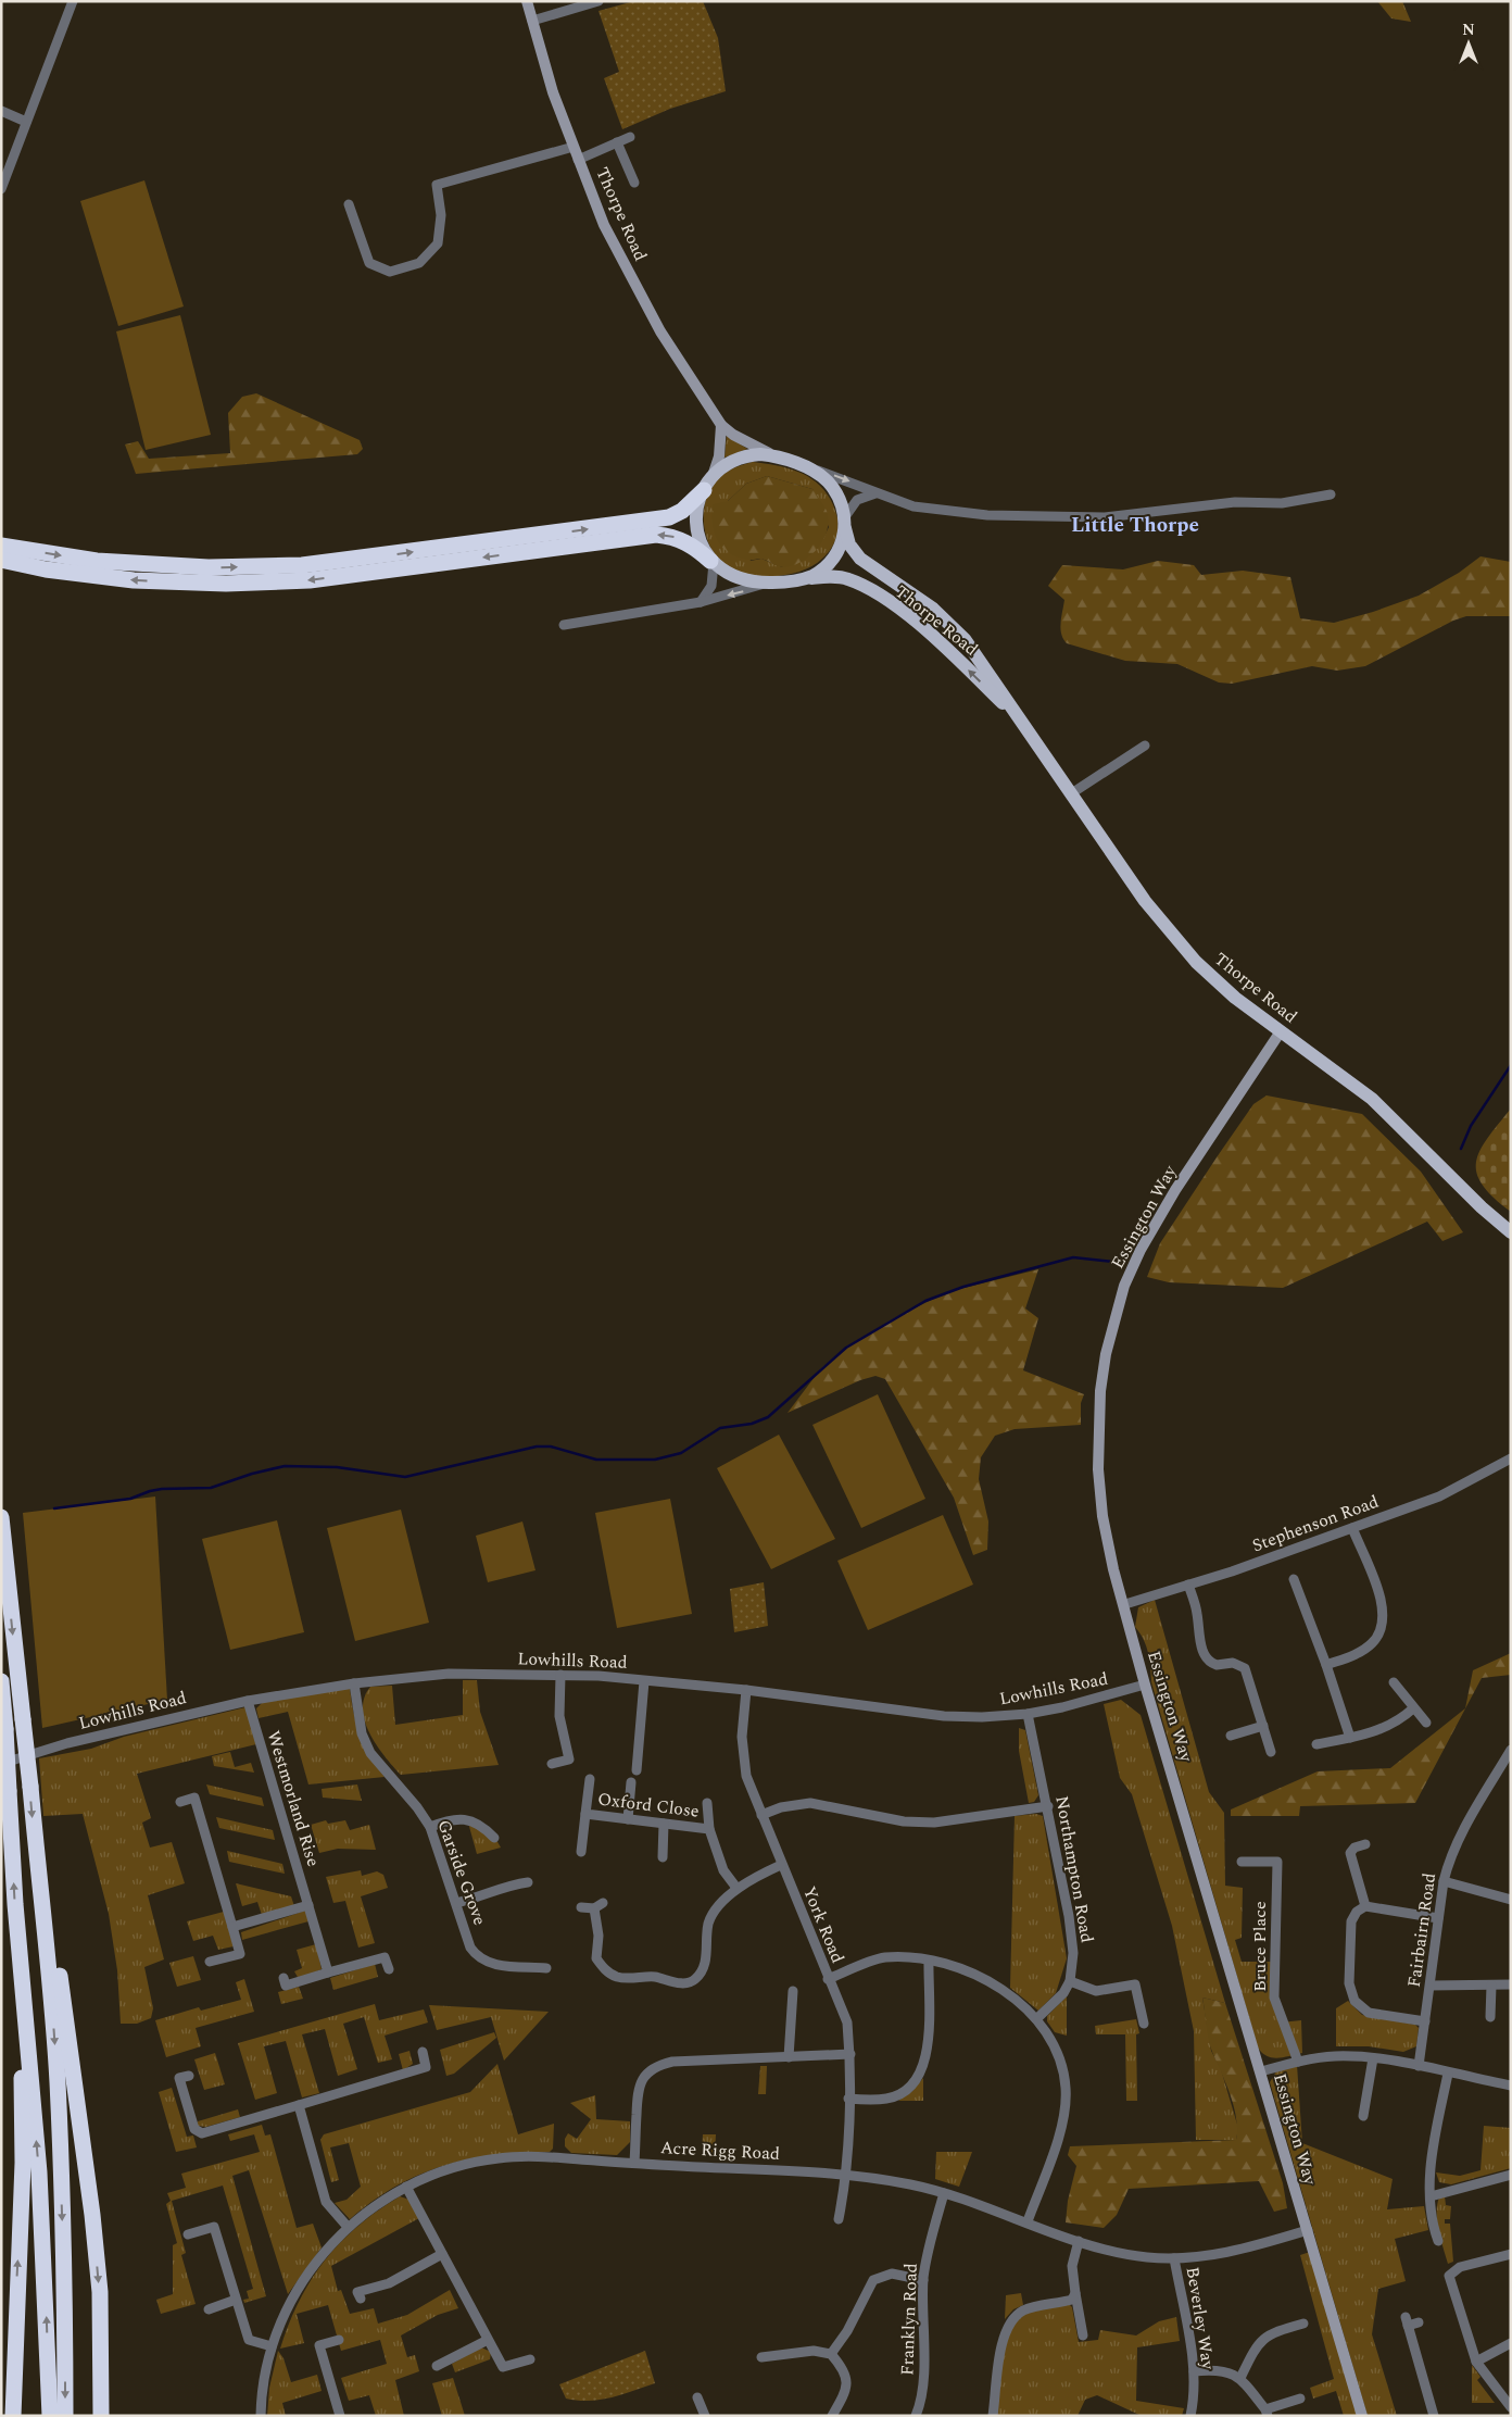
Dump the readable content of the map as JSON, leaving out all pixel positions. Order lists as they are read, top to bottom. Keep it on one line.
{"streets":{"main road":["Thorpe Road"],"street":["Essington Way","Stephenson Road","Lowhills Road","Westmorland Rise","Oxford Close","Northampton Road","Garside Grove","York Road","Fairbairn Road","Bruce Place","Acre Rigg Road","Beverley Way","Franklyn Road"]},"crossings":[["Thorpe Road","Essington Way"],["Essington Way","Stephenson Road"],["Essington Way","Lowhills Road"],["Essington Way","Acre Rigg Road"],["Lowhills Road","Westmorland Rise"],["Lowhills Road","Northampton Road"],["Lowhills Road","Garside Grove"],["Lowhills Road","York Road"],["York Road","Acre Rigg Road"],["Acre Rigg Road","Beverley Way"],["Acre Rigg Road","Franklyn Road"]],"districts":["Little Thorpe"],"north":"top"}
